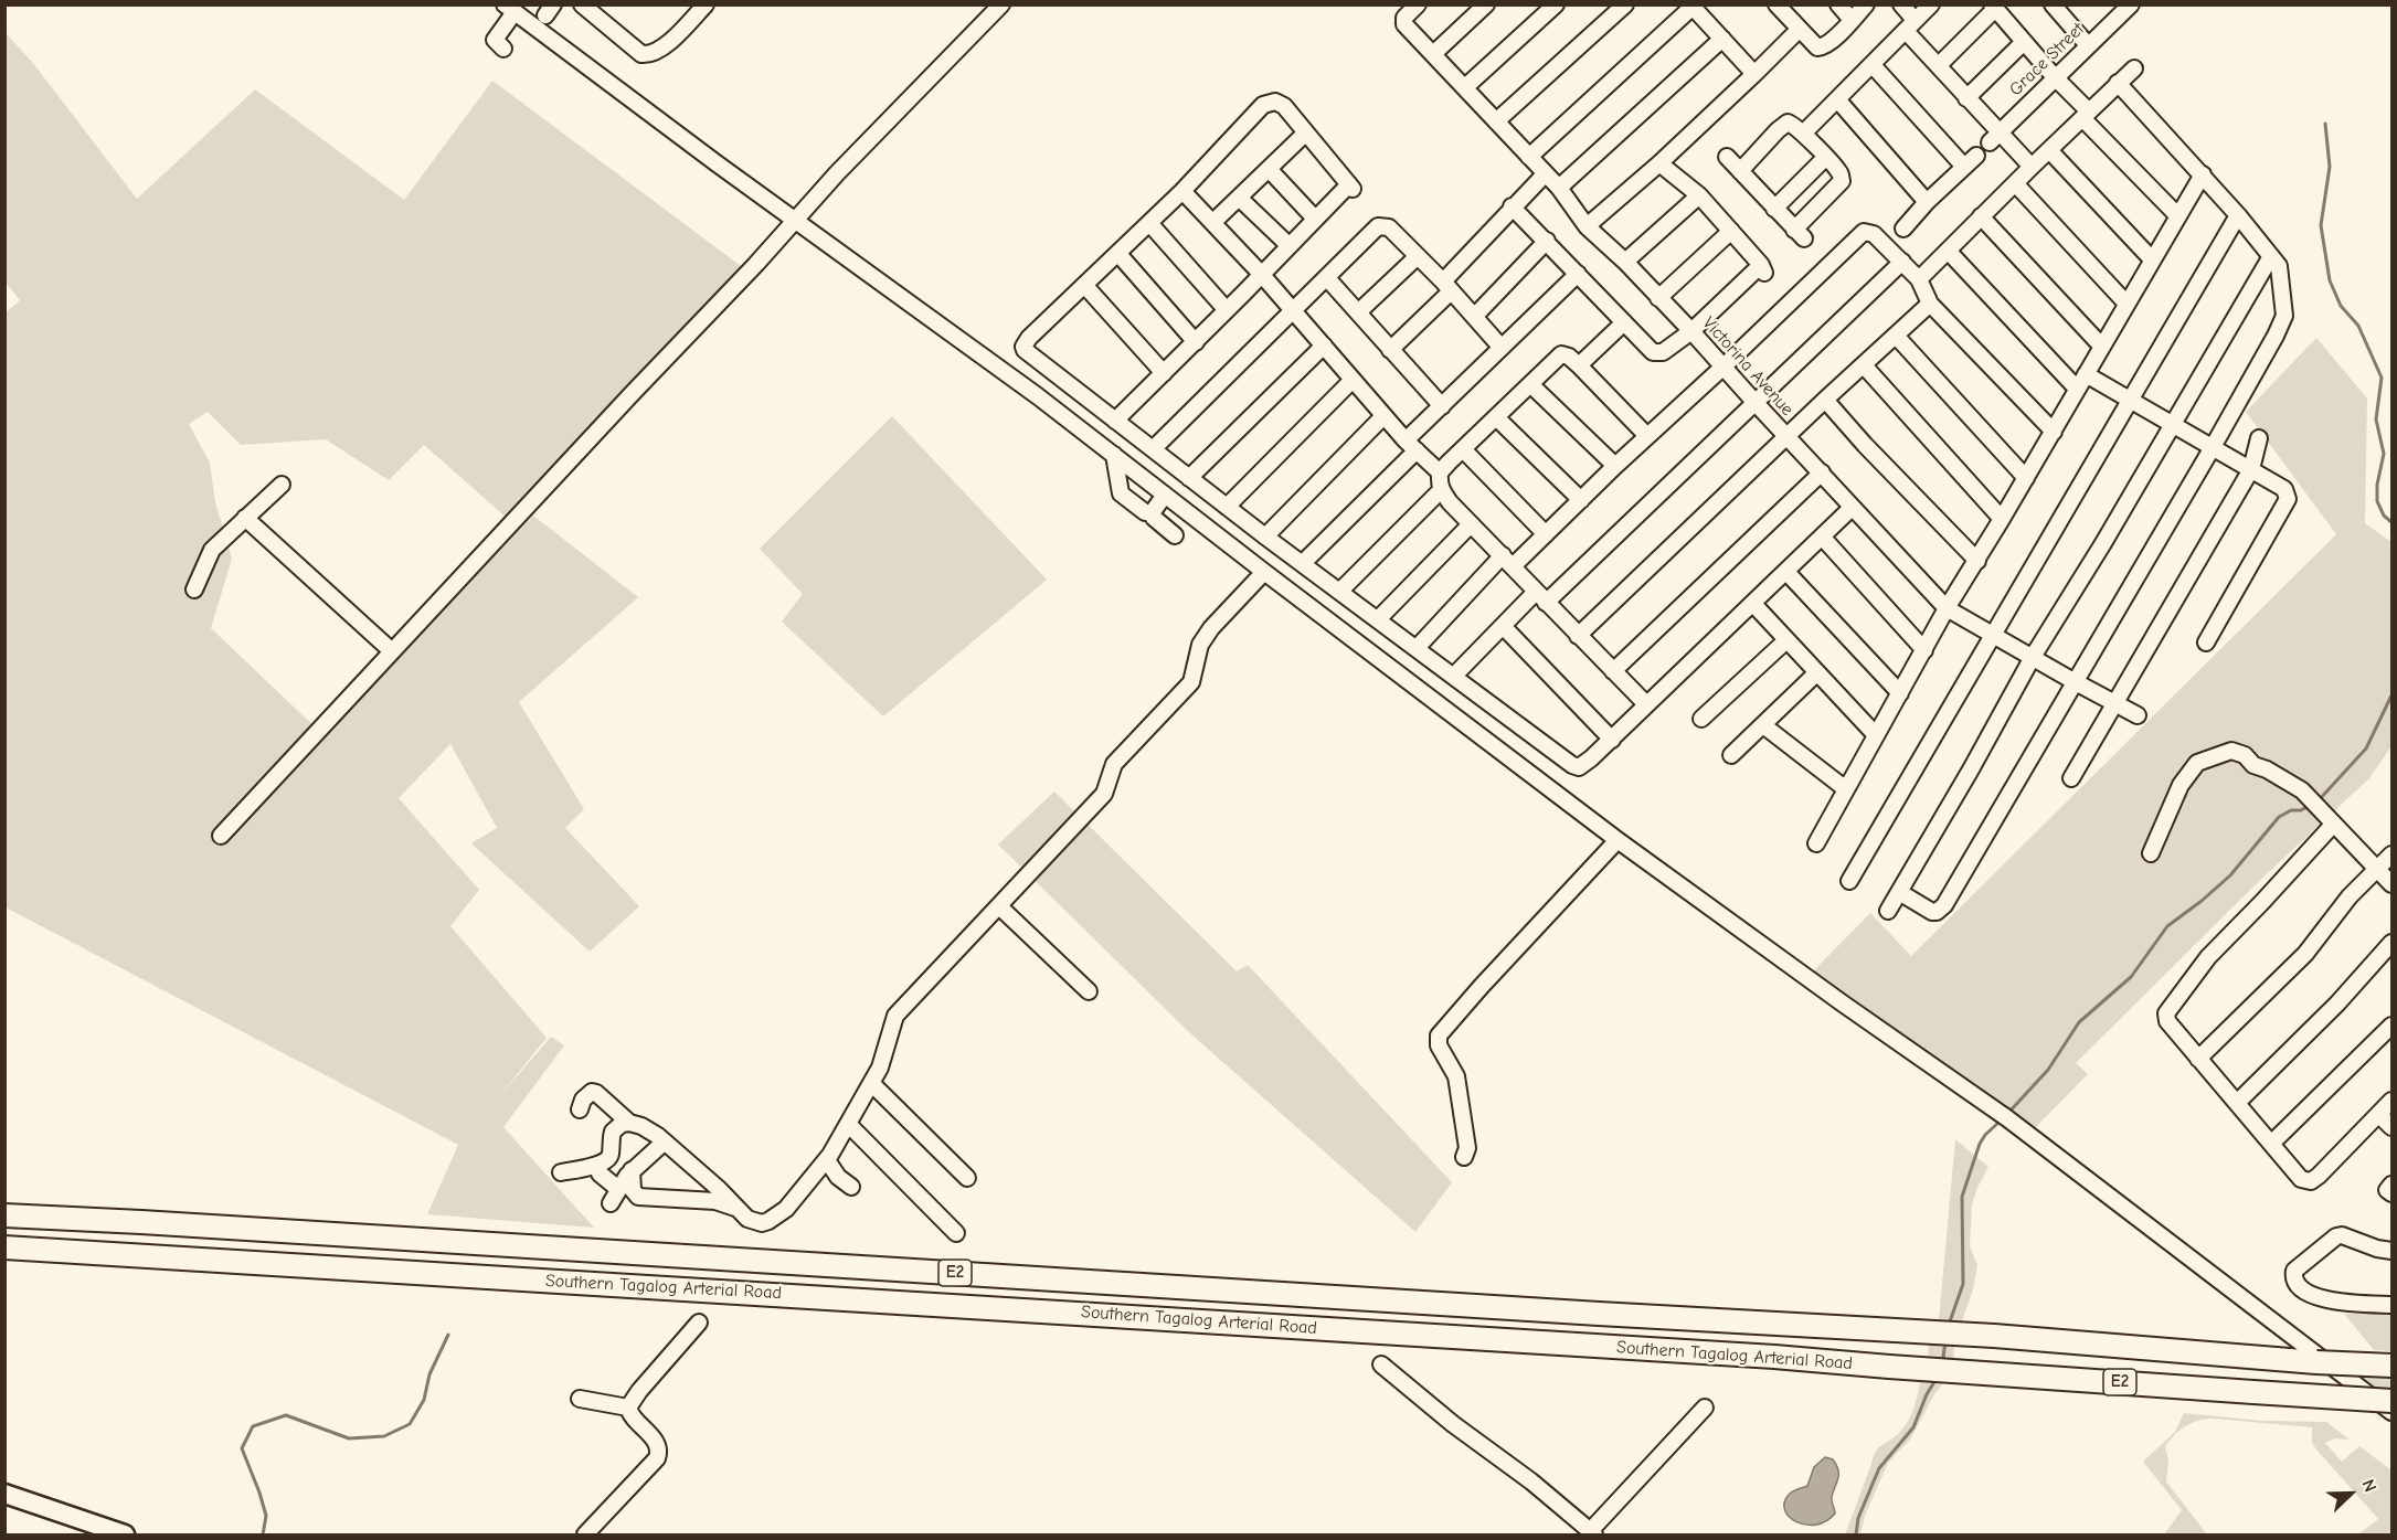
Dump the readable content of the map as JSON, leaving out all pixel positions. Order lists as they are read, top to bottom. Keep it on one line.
{"streets":{"highway":["E2","Southern Tagalog Arterial Road"],"street":["Grace Street","Victorina Avenue"]},"north":"top right"}
